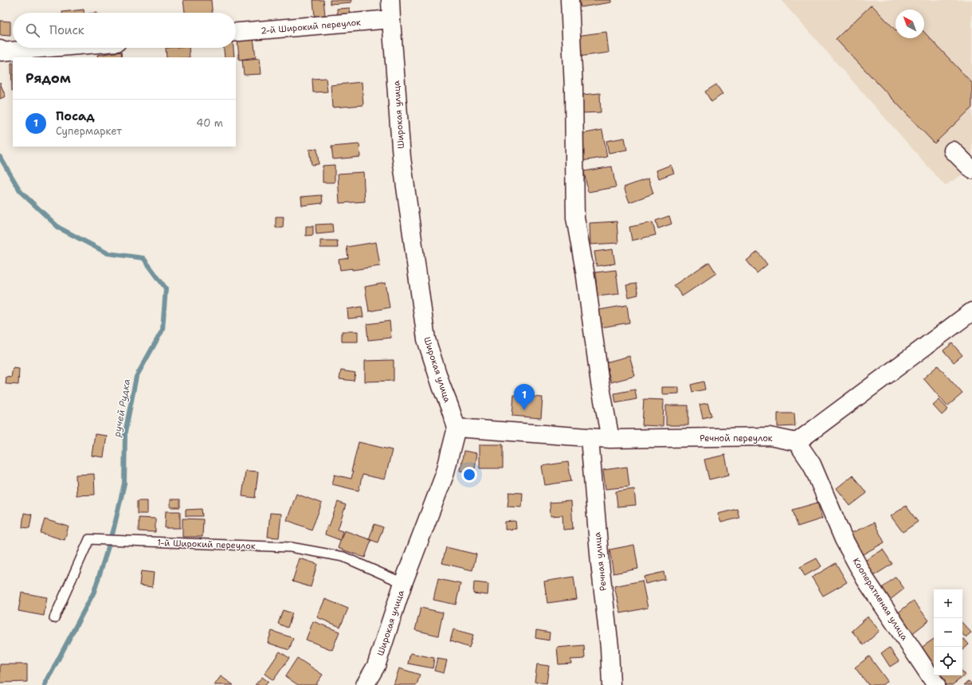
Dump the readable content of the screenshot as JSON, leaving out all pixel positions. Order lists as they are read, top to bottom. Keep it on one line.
{"streets":{"street":["2-й Широкий переулок","Широкая улица","Речной переулок","Речная улица","Кооперативная улица"],"lane":["1-й Широкий переулок"]},"crossings":[["2-й Широкий переулок","Широкая улица"],["Широкая улица","Речной переулок"],["Широкая улица","1-й Широкий переулок"],["Речной переулок","Речная улица"],["Речной переулок","Кооперативная улица"]],"water":["ручей Рудка"],"north":"top left","page":{"search":"Поиск","heading":"Рядом","list":[{"mark":"1","name":"Посад","note":"Супермаркет","value":"40 m"}],"pins":"1","map_buttons":["+","−"]}}
